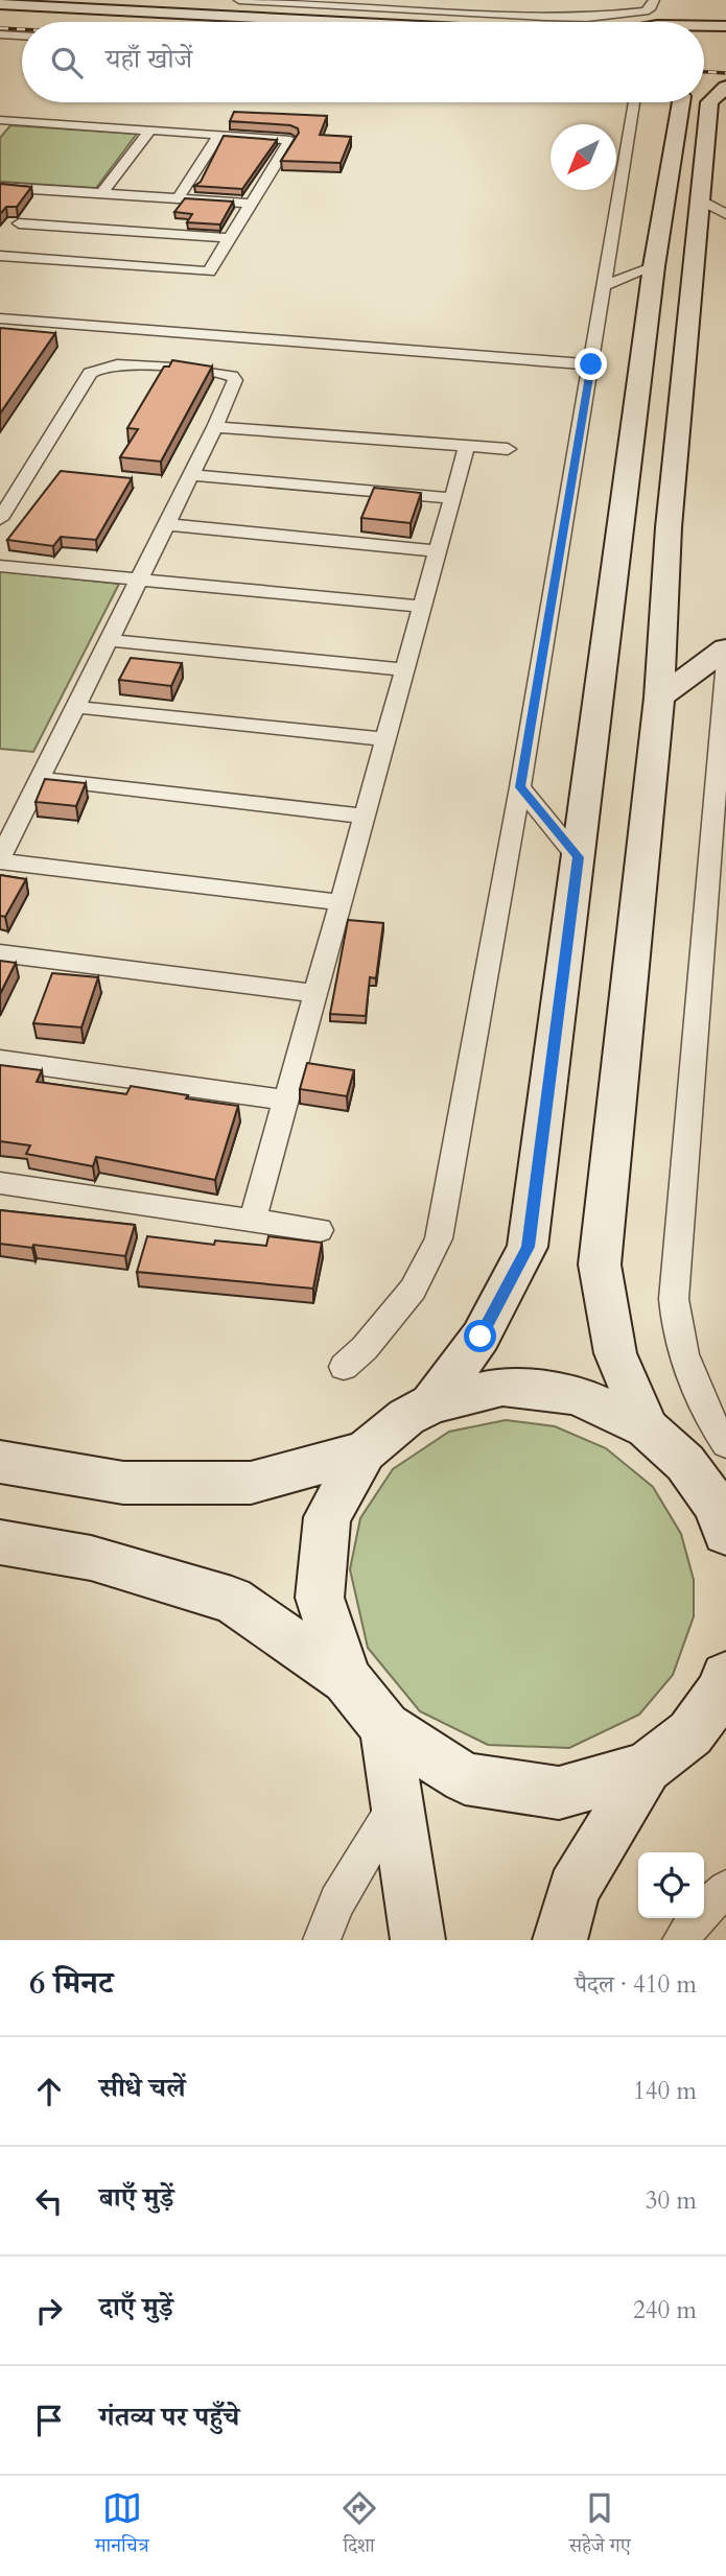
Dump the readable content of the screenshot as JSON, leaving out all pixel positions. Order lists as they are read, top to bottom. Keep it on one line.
{"north":"bottom left","page":{"search":"यहाँ खोजें","heading":["6 मिनट","पैदल · 410 m"],"list":[["सीधे चलें","140 m"],["बाएँ मुड़ें","30 m"],["दाएँ मुड़ें","240 m"],"गंतव्य पर पहुँचे"],"nav":["मानचित्र","दिशा","सहेजे गए"]}}
